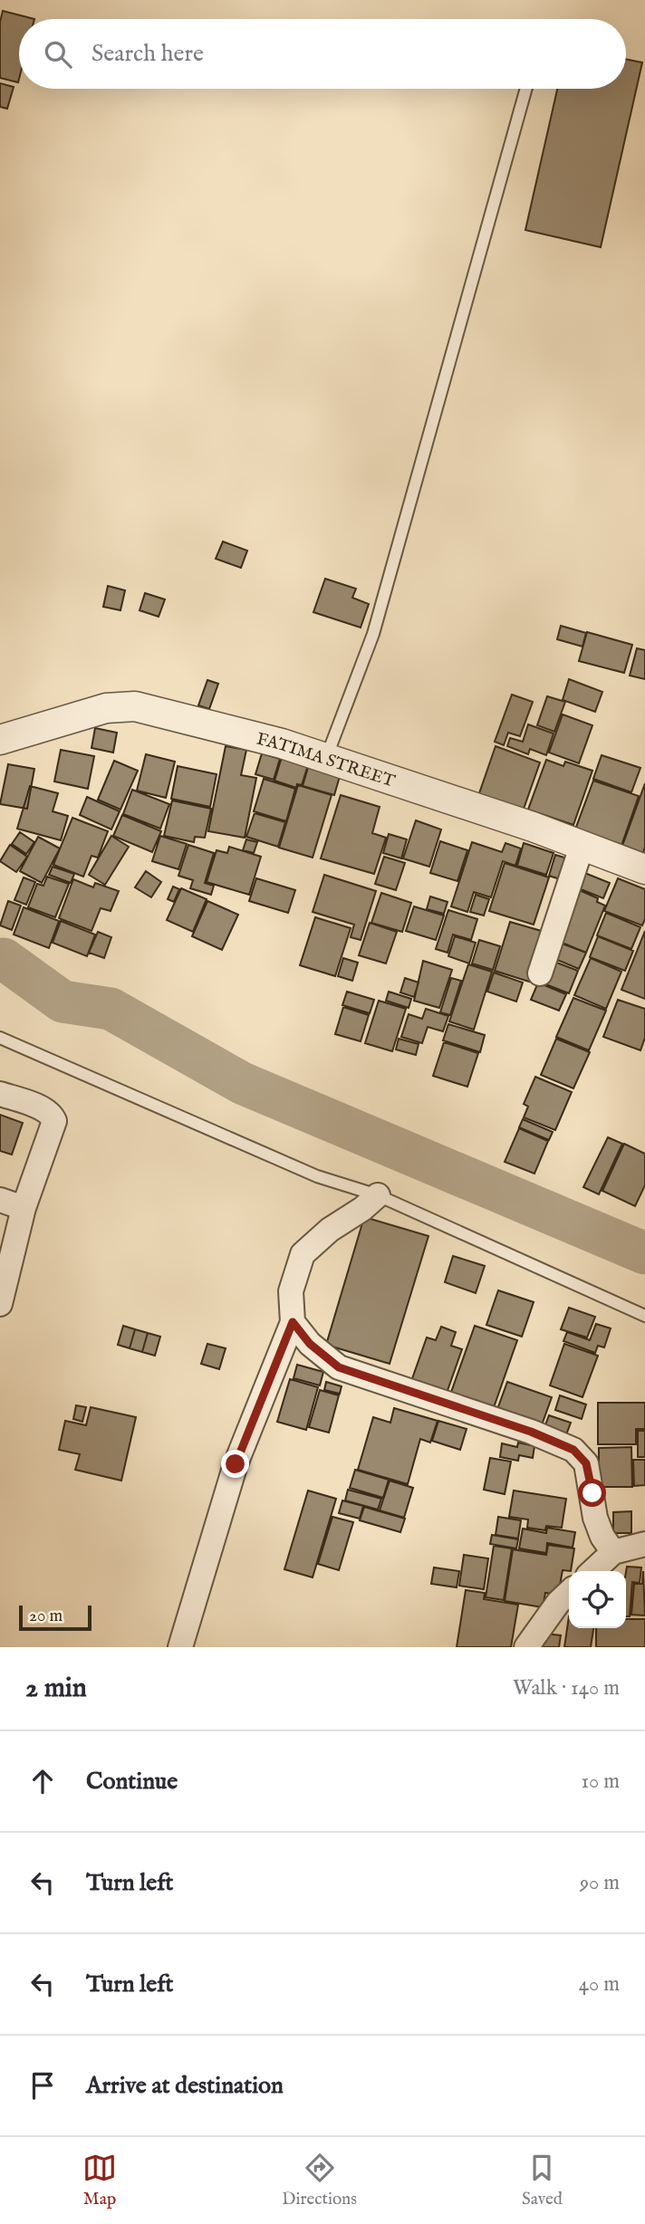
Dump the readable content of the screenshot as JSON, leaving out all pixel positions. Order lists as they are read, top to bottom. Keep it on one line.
{"streets":{"street":["FATIMA STREET"]},"scale_bar":"20 m","page":{"search":"Search here","scale":"20 m","heading":["2 min","Walk · 140 m"],"list":[["Continue","10 m"],["Turn left","90 m"],["Turn left","40 m"],"Arrive at destination"],"nav":["Map","Directions","Saved"]}}
